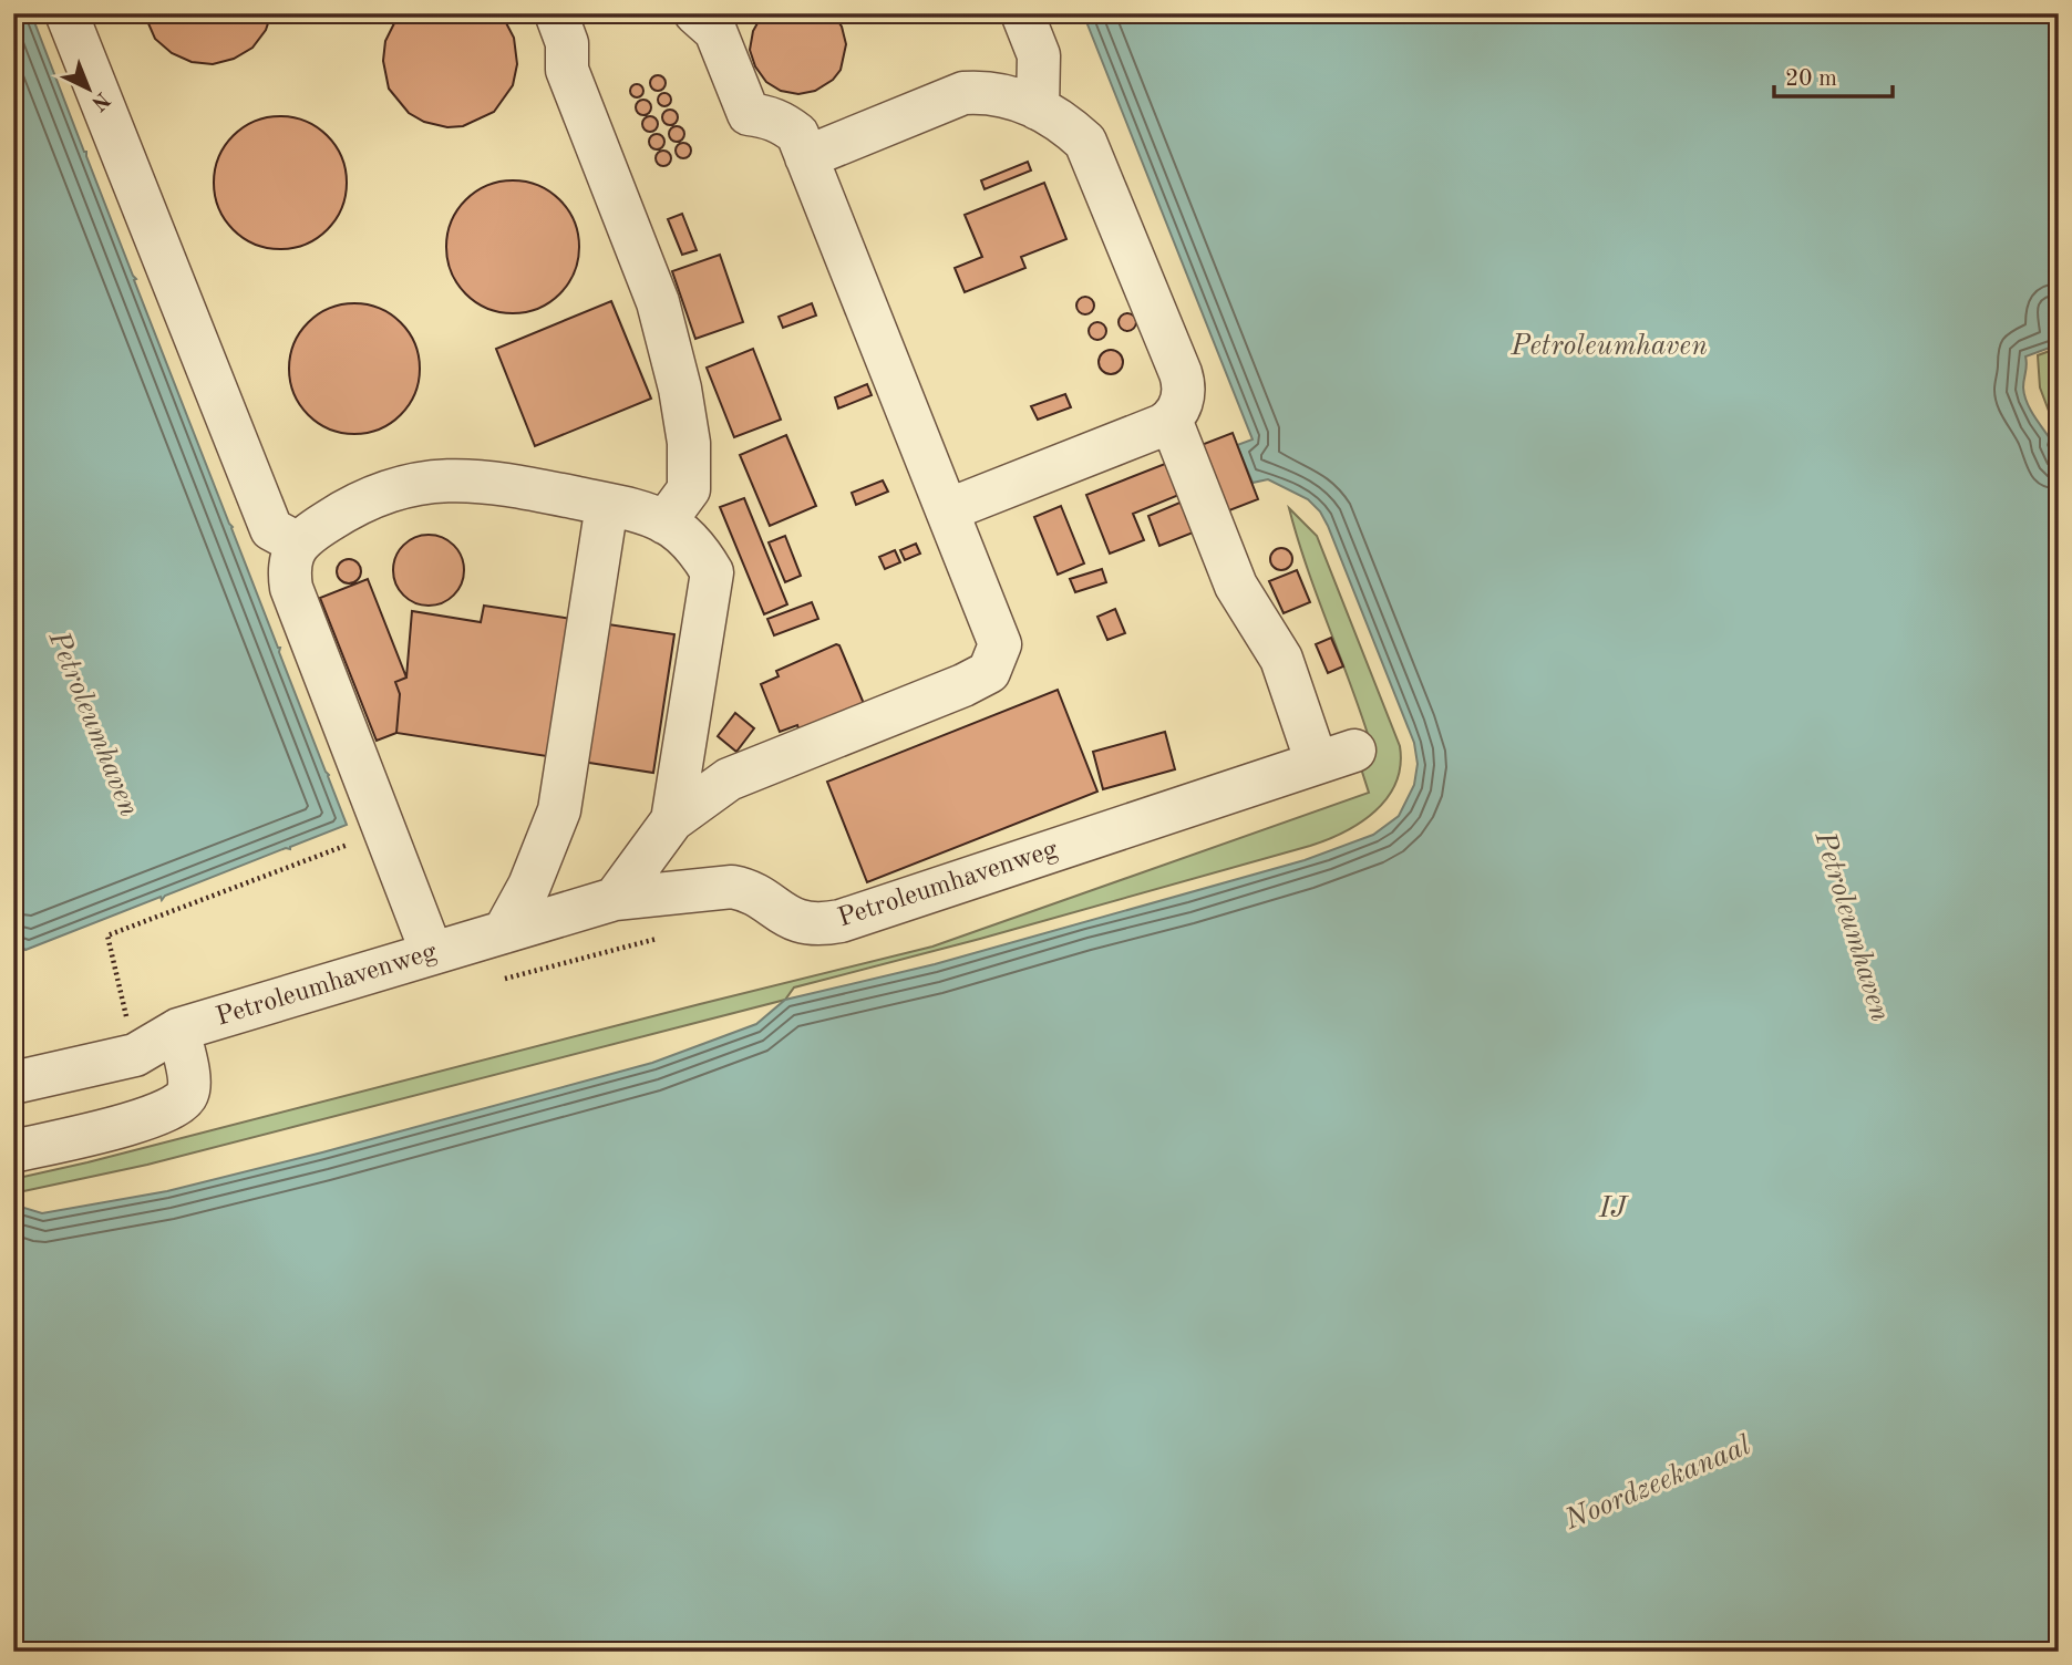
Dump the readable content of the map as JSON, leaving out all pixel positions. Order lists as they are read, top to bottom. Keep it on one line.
{"streets":{"lane":["Petroleumhavenweg"]},"water":["Petroleumhaven","IJ","Noordzeekanaal"],"scale_bar":"20 m","north":"bottom right"}
